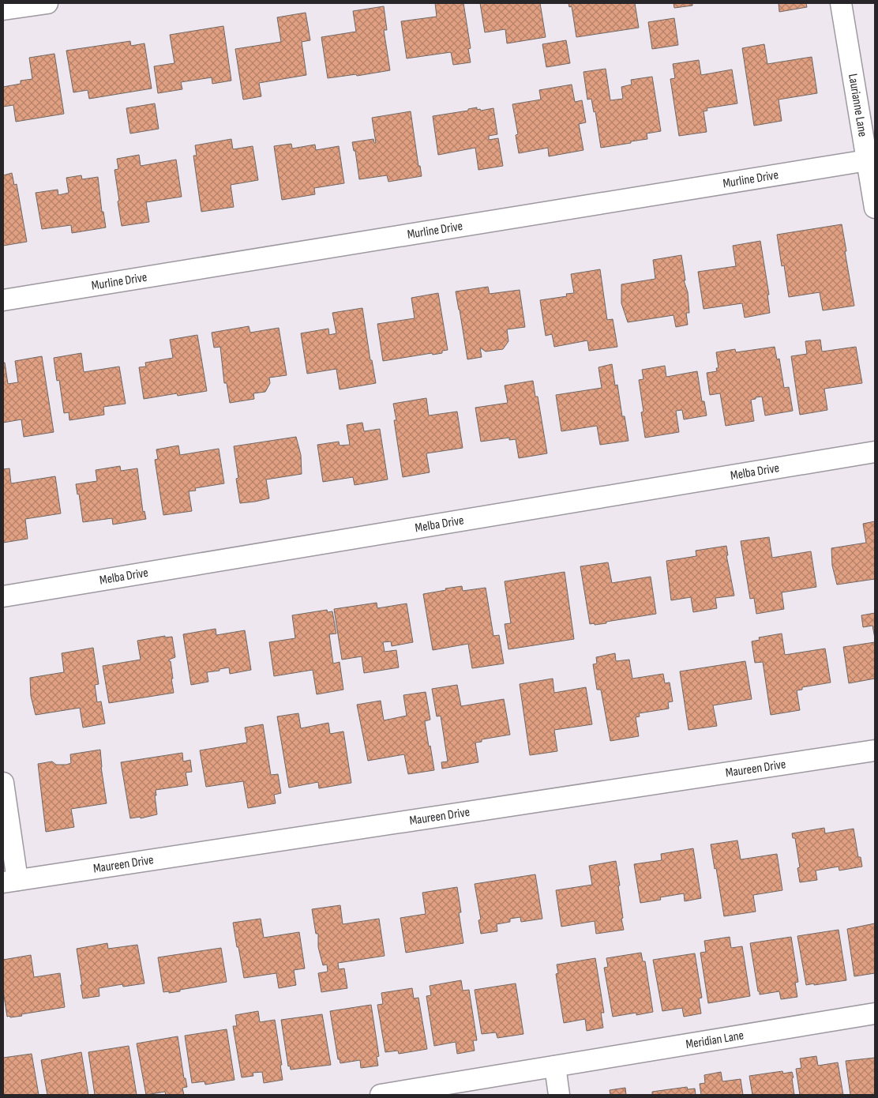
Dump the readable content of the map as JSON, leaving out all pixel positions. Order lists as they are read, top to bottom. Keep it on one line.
{"streets":{"street":["Laurianne Lane","Murline Drive","Melba Drive","Maureen Drive","Meridian Lane"]},"crossings":[["Laurianne Lane","Murline Drive"]]}
